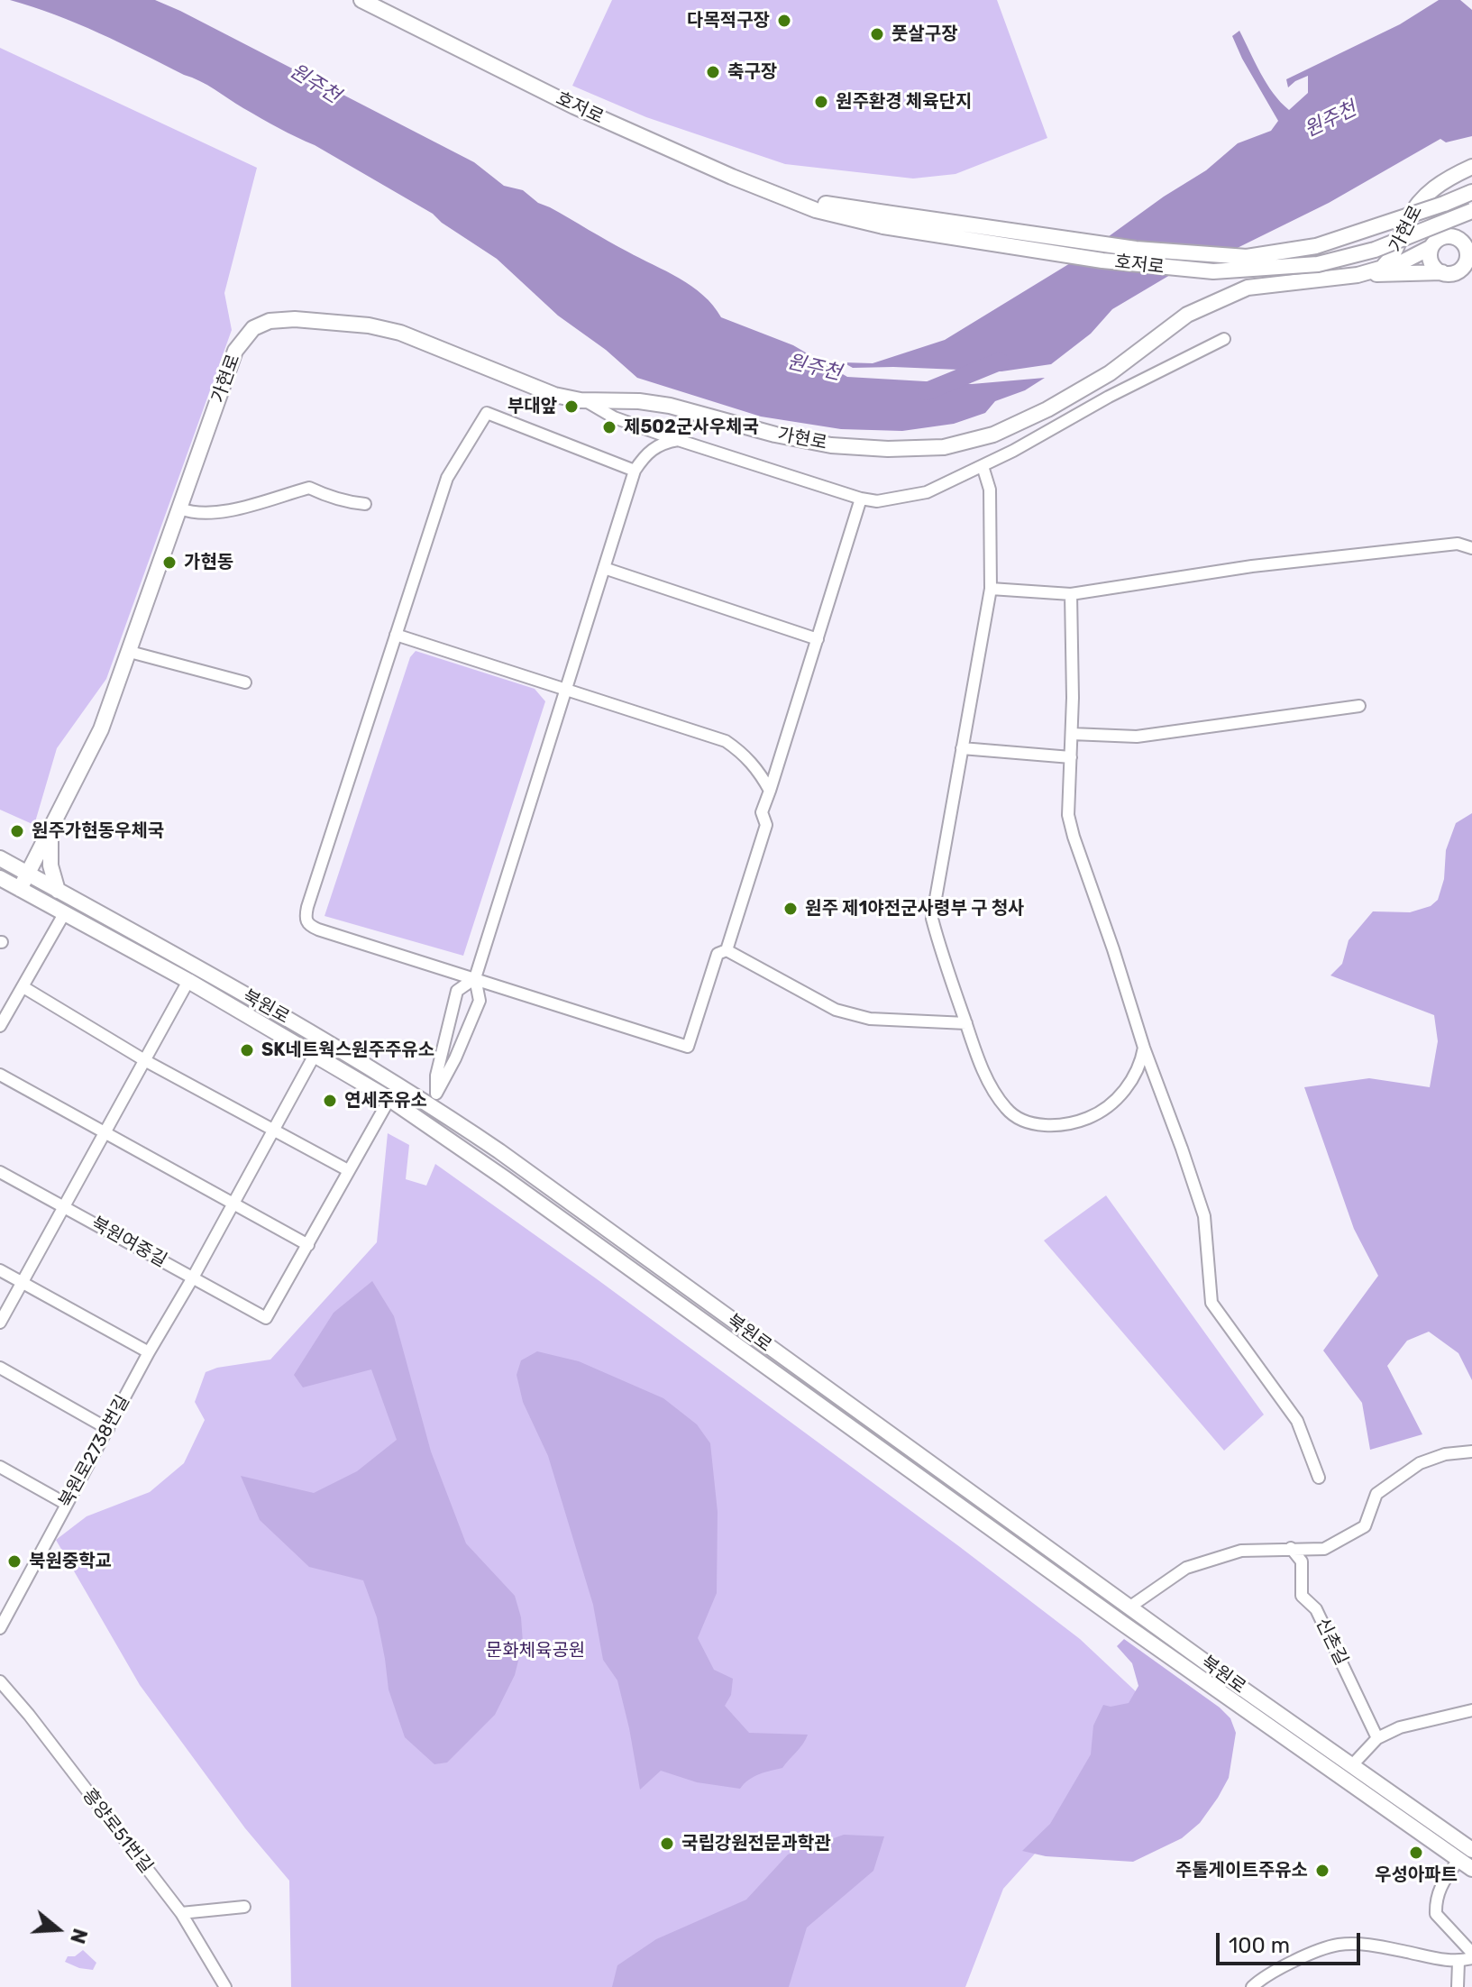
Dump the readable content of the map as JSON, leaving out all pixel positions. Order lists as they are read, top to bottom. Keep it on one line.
{"streets":{"street":["호저로","가현로","북원로","북원여중길","북원로2738번길","신촌길","흥양로51번길"]},"crossings":[["가현로","북원로"],["북원로","북원로2738번길"],["북원여중길","북원로2738번길"]],"water":["원주천"],"parks":["문화체육공원"],"places":["다목적구장","풋살구장","축구장","원주환경 체육단지","부대앞","제502군사우체국","가현동","원주가현동우체국","원주 제1야전군사령부 구 청사","SK네트웍스원주주유소","연세주유소","북원중학교","국립강원전문과학관","우성아파트","주톨게이트주유소"],"scale_bar":"100 m","north":"right"}
